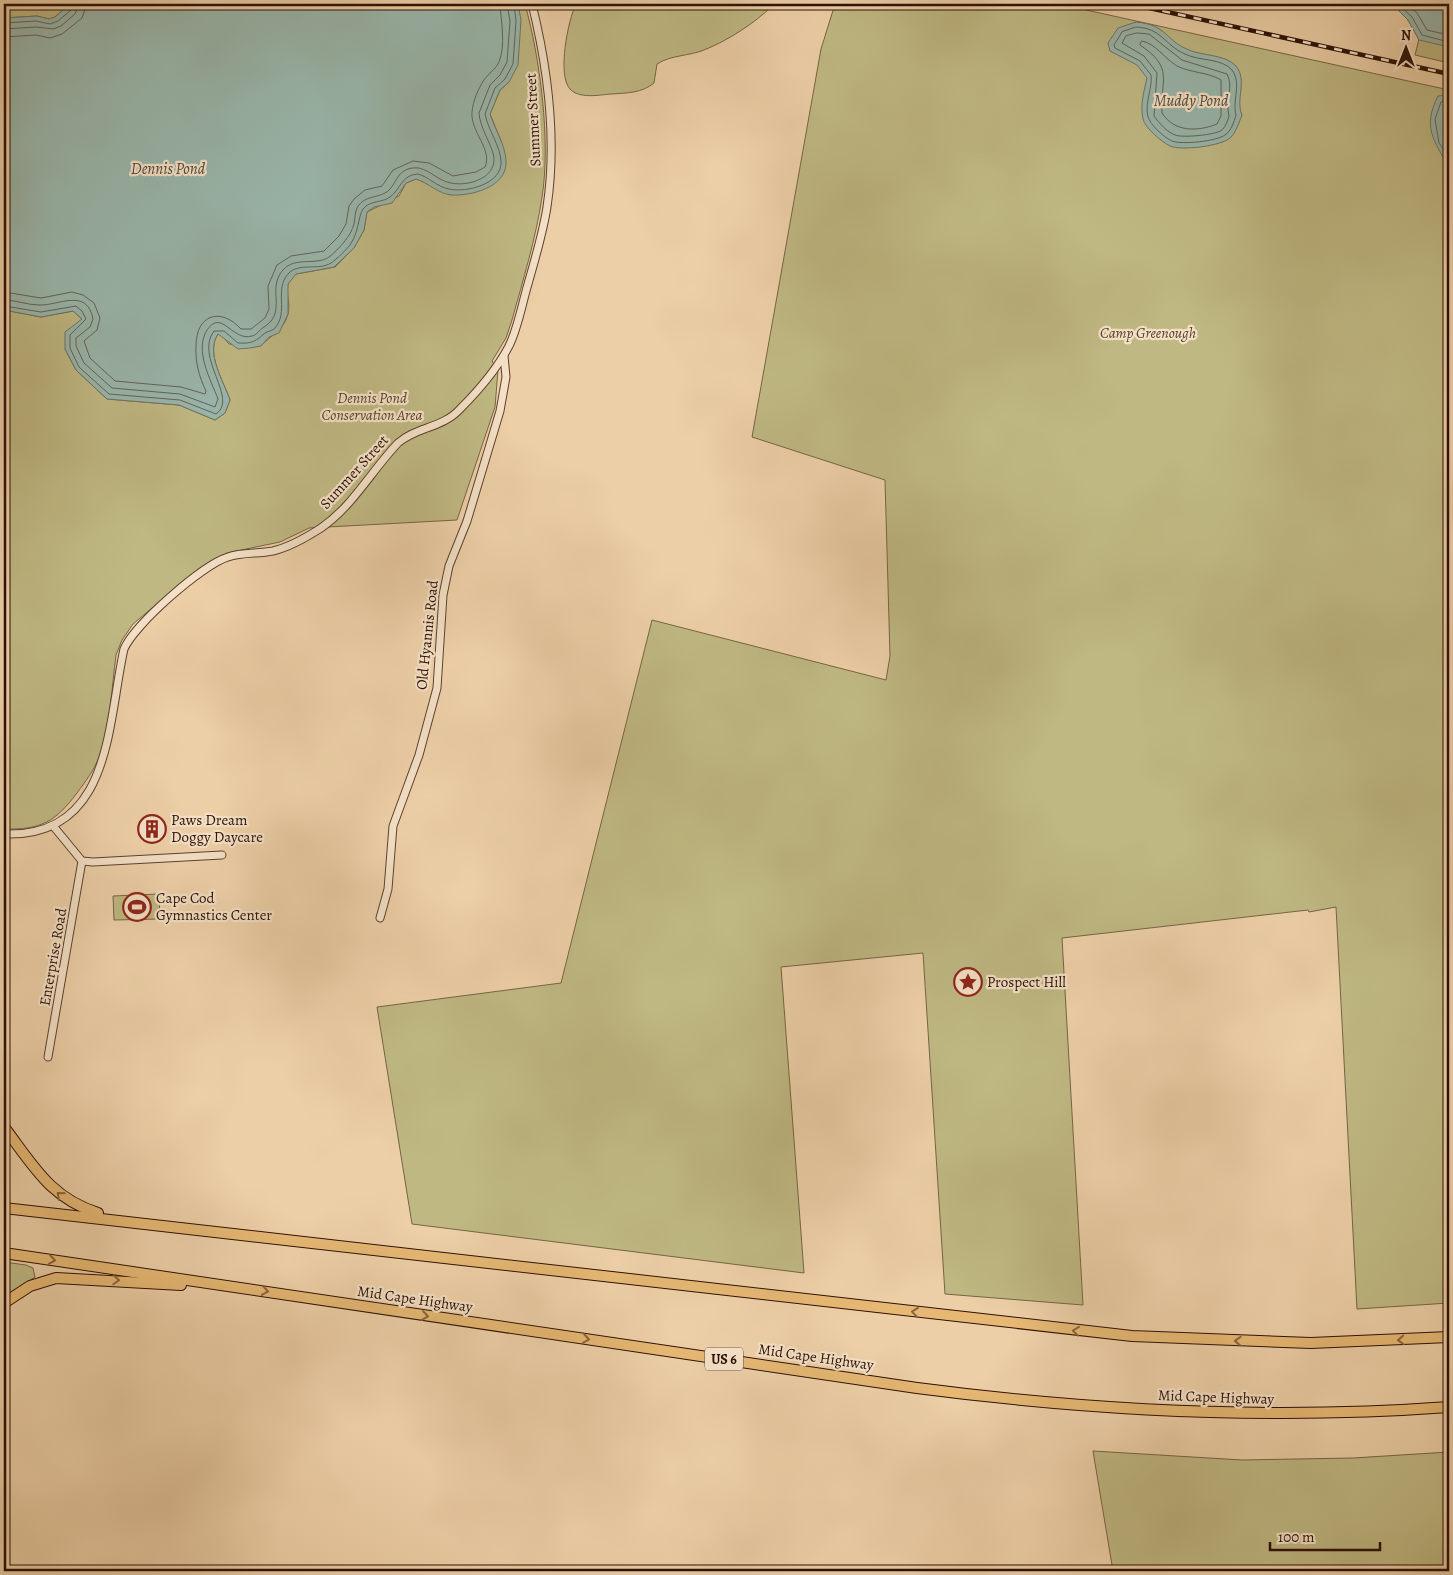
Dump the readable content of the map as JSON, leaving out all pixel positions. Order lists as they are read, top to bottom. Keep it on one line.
{"streets":{"highway":["Mid Cape Highway","US 6"],"street":["Summer Street","Old Hyannis Road","Enterprise Road"]},"crossings":[["Summer Street","Old Hyannis Road"]],"water":["Muddy Pond","Dennis Pond"],"parks":["Camp Greenough","Dennis Pond Conservation Area"],"places":{"building":["Paws Dream Doggy Daycare"],"sports":["Cape Cod Gymnastics Center"],"place":["Prospect Hill"]},"scale_bar":"100 m","north":"top"}
